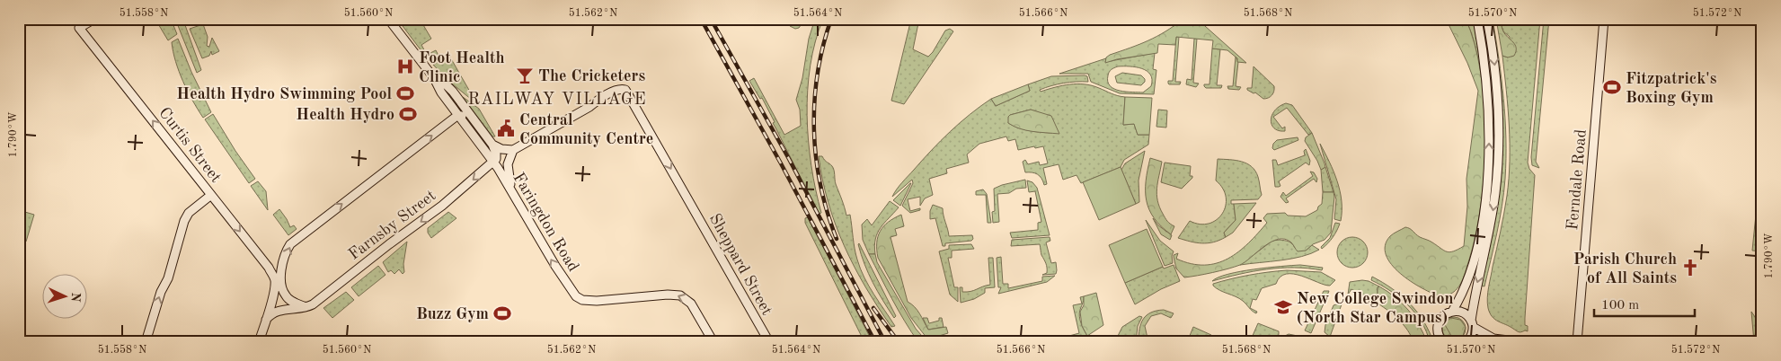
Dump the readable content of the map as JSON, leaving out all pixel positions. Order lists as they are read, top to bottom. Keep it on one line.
{"streets":{"street":["Curtis Street","Ferndale Road","Faringdon Road","Farnsby Street","Sheppard Street"]},"crossings":[["Faringdon Road","Farnsby Street"]],"one_way":["Faringdon Road"],"districts":["RAILWAY VILLAGE"],"places":{"hospital":["Foot Health Clinic"],"bar":["The Cricketers"],"sports":["Fitzpatrick's Boxing Gym","Health Hydro Swimming Pool","Health Hydro","Buzz Gym"],"public building":["Central Community Centre"],"church":["Parish Church of All Saints"],"school or university":["New College Swindon (North Star Campus)"]},"scale_bar":"100 m","north":"right","coordinates":["51.558°N","51.560°N","51.562°N","51.564°N","51.566°N","51.568°N","51.570°N","51.572°N","1.790°W"]}
